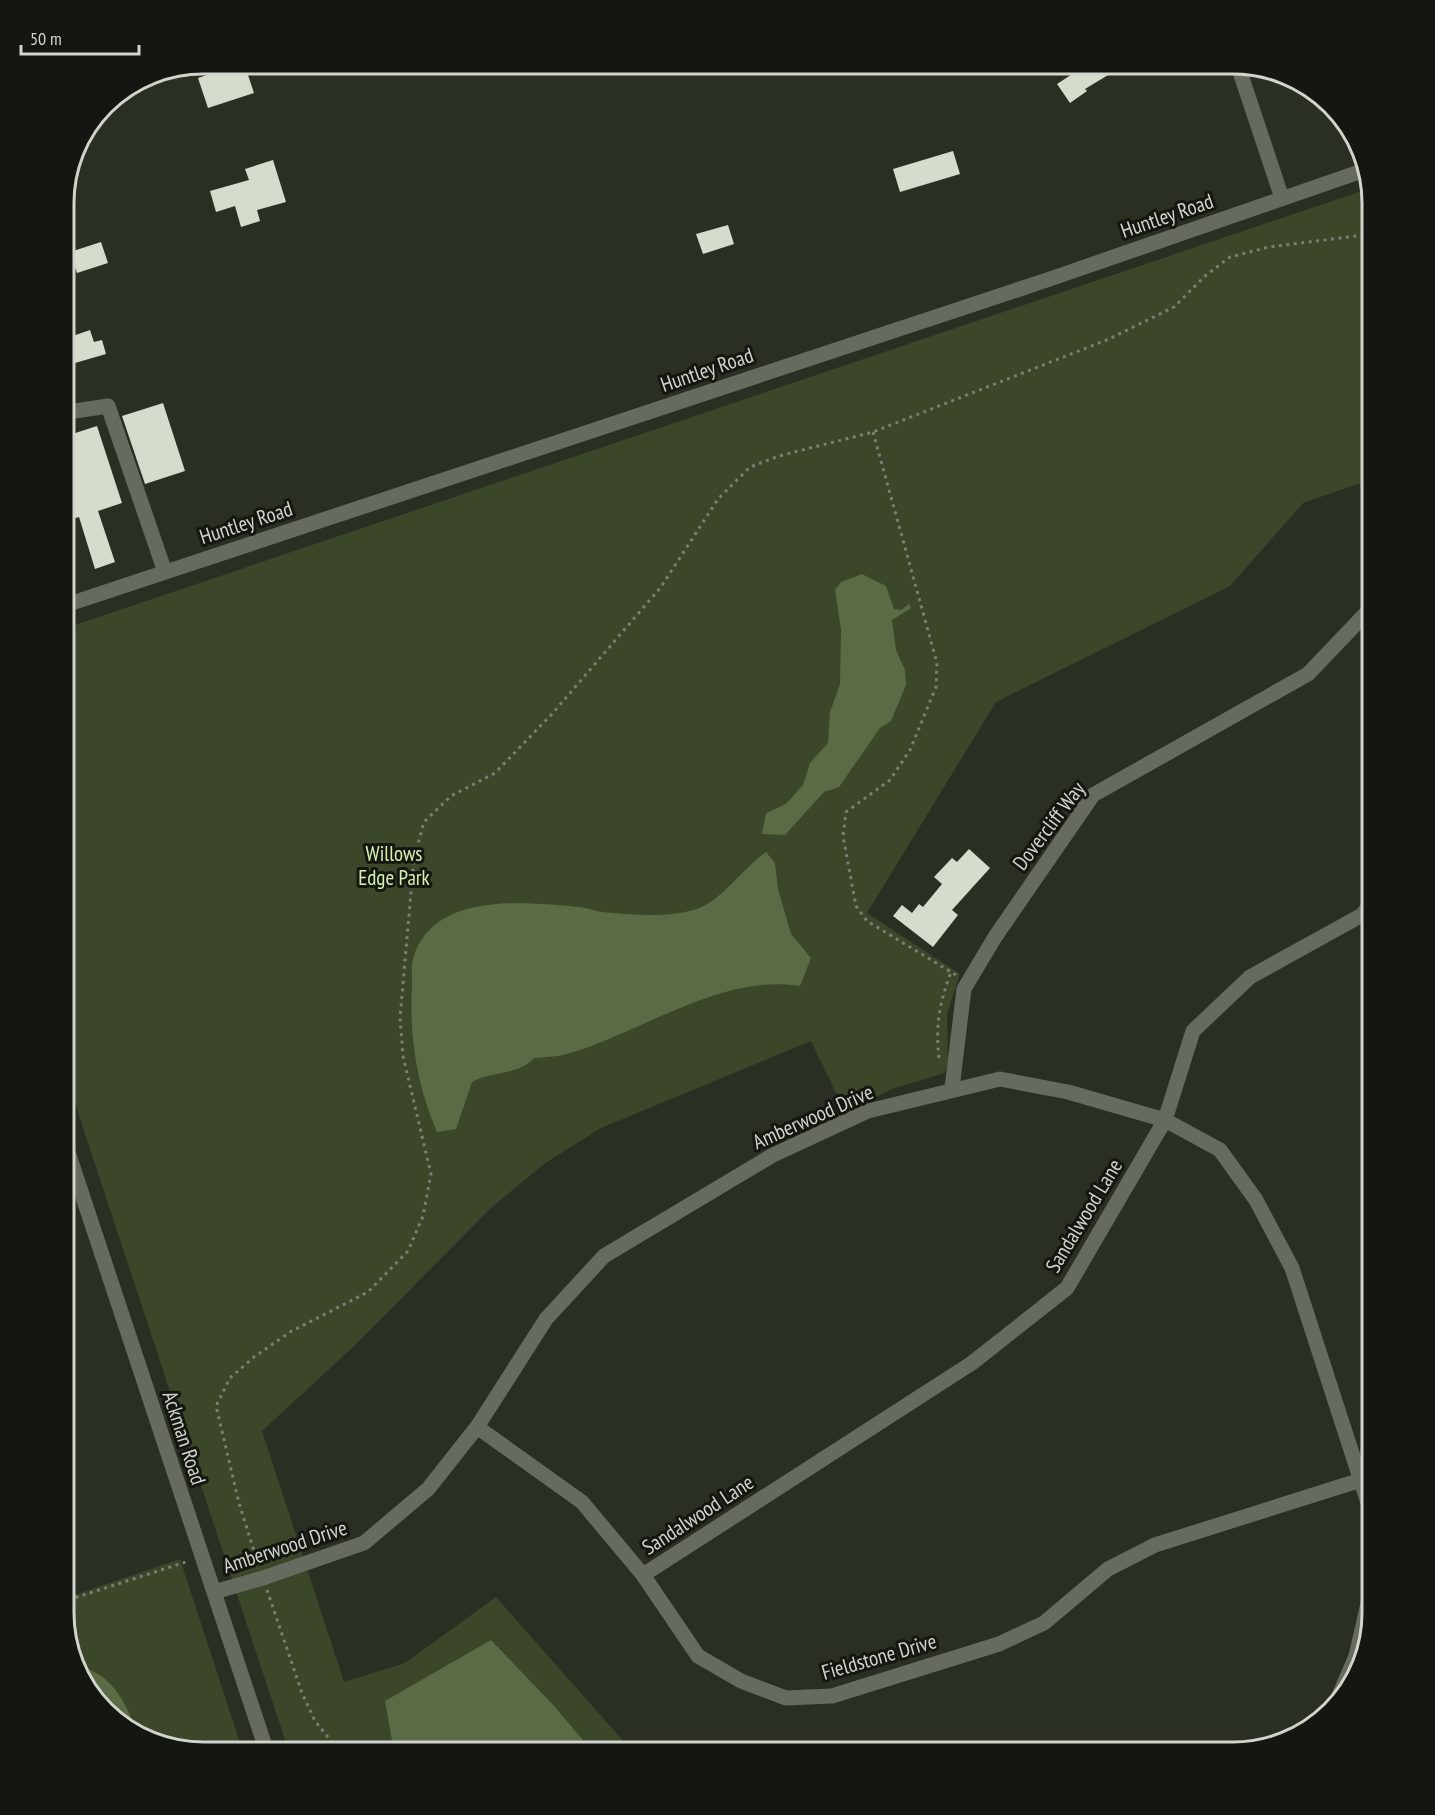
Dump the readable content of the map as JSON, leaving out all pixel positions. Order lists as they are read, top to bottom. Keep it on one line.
{"streets":{"street":["Huntley Road","Dovercliff Way","Amberwood Drive","Sandalwood Lane","Ackman Road","Fieldstone Drive"]},"crossings":[["Dovercliff Way","Amberwood Drive"],["Amberwood Drive","Sandalwood Lane"],["Amberwood Drive","Ackman Road"],["Amberwood Drive","Fieldstone Drive"],["Sandalwood Lane","Fieldstone Drive"]],"parks":["Willows Edge Park"],"scale_bar":"50 m"}
